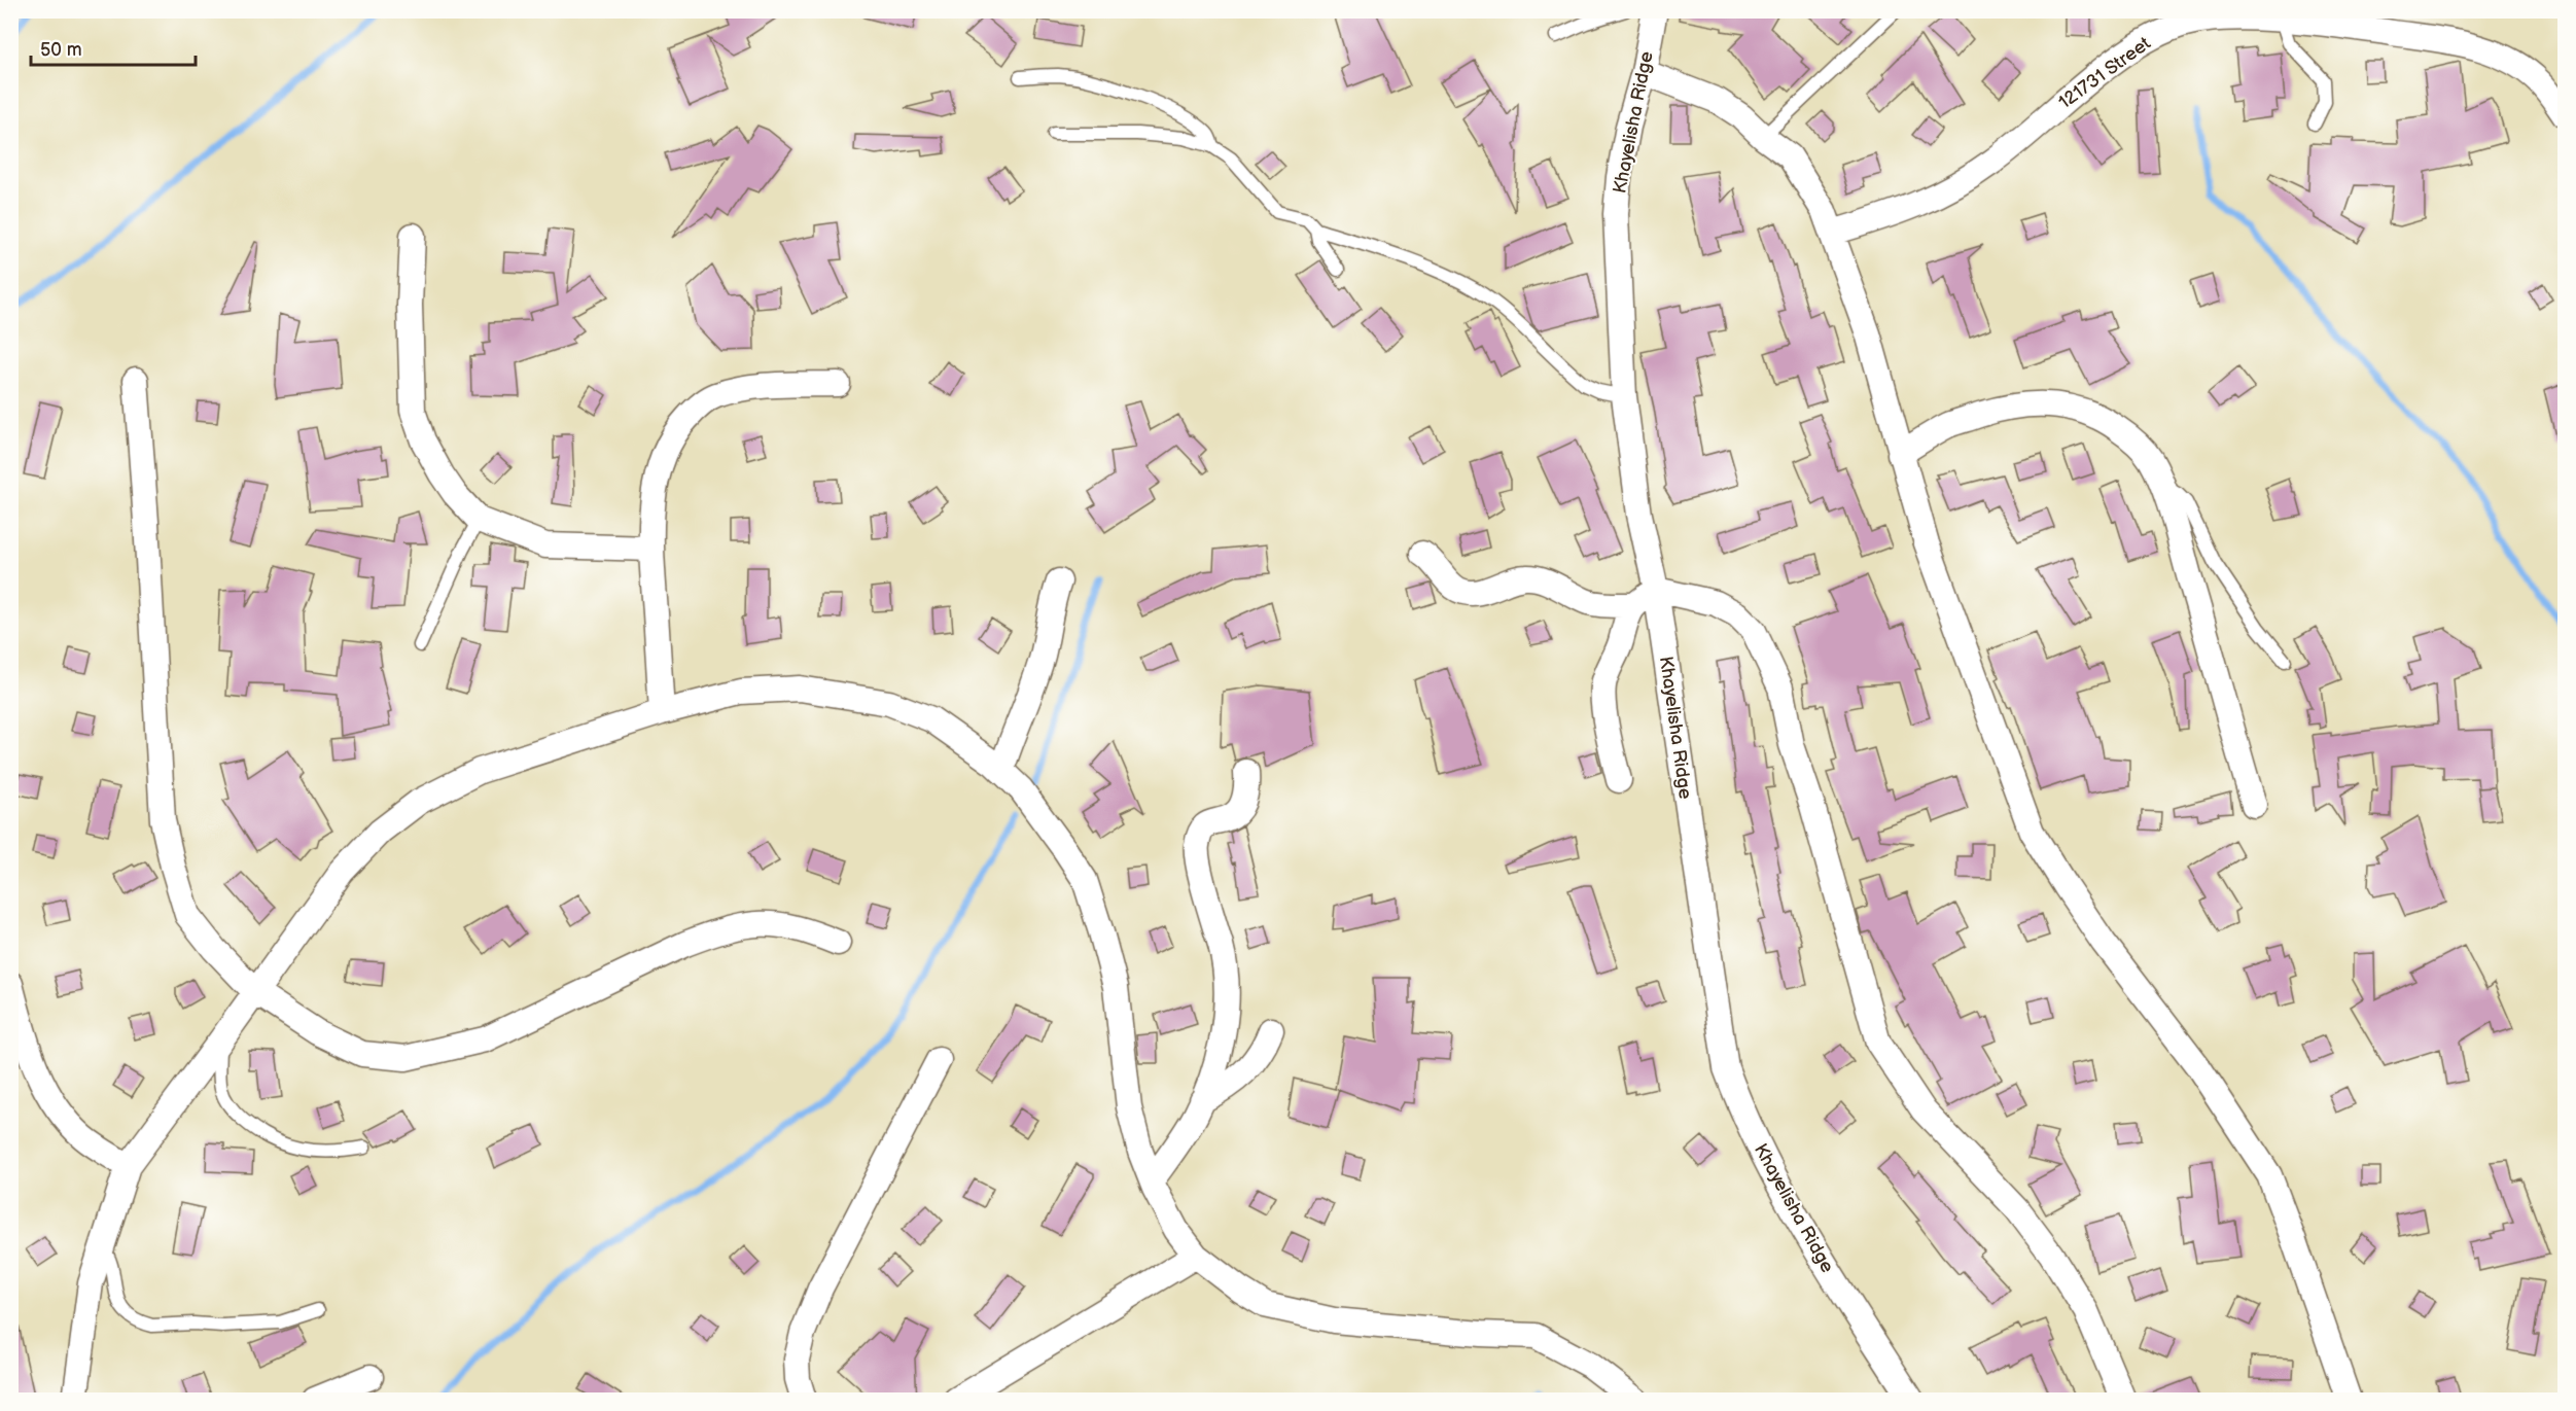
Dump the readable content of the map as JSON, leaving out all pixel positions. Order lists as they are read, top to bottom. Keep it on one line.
{"streets":{"street":["121731 Street","Khayelisha Ridge"]},"scale_bar":"50 m"}
